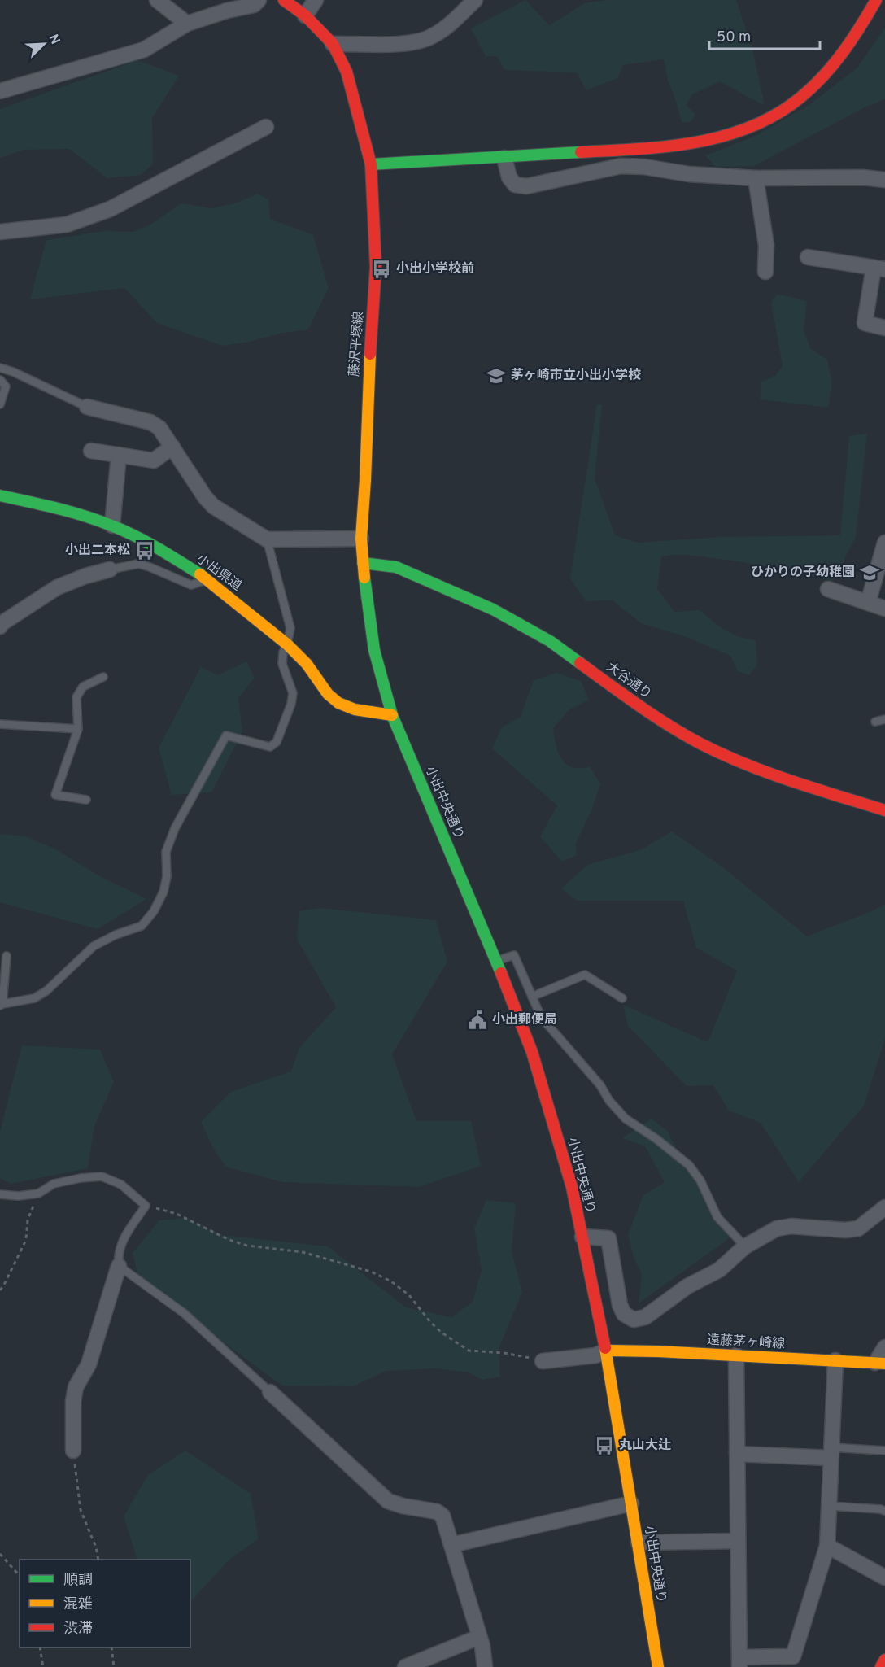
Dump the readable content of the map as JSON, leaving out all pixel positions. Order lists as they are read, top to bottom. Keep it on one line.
{"streets":{"main road":["藤沢平塚線","小出県道","大谷通り","小出中央通り","遠藤茅ヶ崎線"]},"crossings":[["藤沢平塚線","小出県道"],["藤沢平塚線","大谷通り"],["藤沢平塚線","小出中央通り"],["小出県道","小出中央通り"],["小出中央通り","遠藤茅ヶ崎線"]],"places":{"bus stop":["小出小学校前","小出二本松","丸山大辻"],"school or university":["茅ヶ崎市立小出小学校","ひかりの子幼稚園"],"public building":["小出郵便局"]},"legend":["順調","混雑","渋滞"],"scale_bar":"50 m","north":"top right"}
